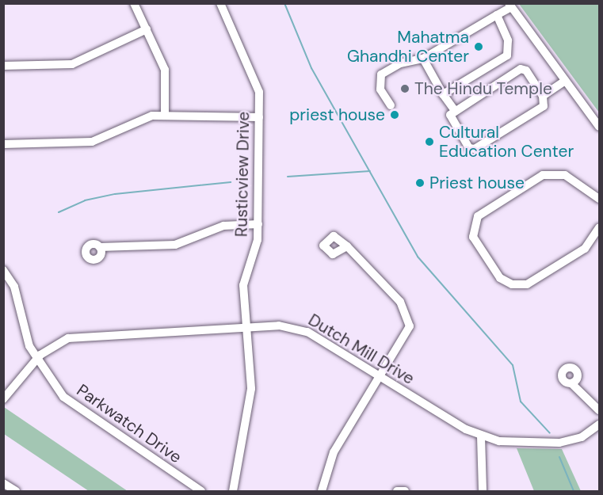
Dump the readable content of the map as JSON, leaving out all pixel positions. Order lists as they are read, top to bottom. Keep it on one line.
{"streets":{"street":["Rusticview Drive","Dutch Mill Drive","Parkwatch Drive"]},"crossings":[["Rusticview Drive","Dutch Mill Drive"],["Dutch Mill Drive","Parkwatch Drive"]],"places":["Mahatma Ghandhi Center","The Hindu Temple","priest house","Cultural Education Center","Priest house"]}
